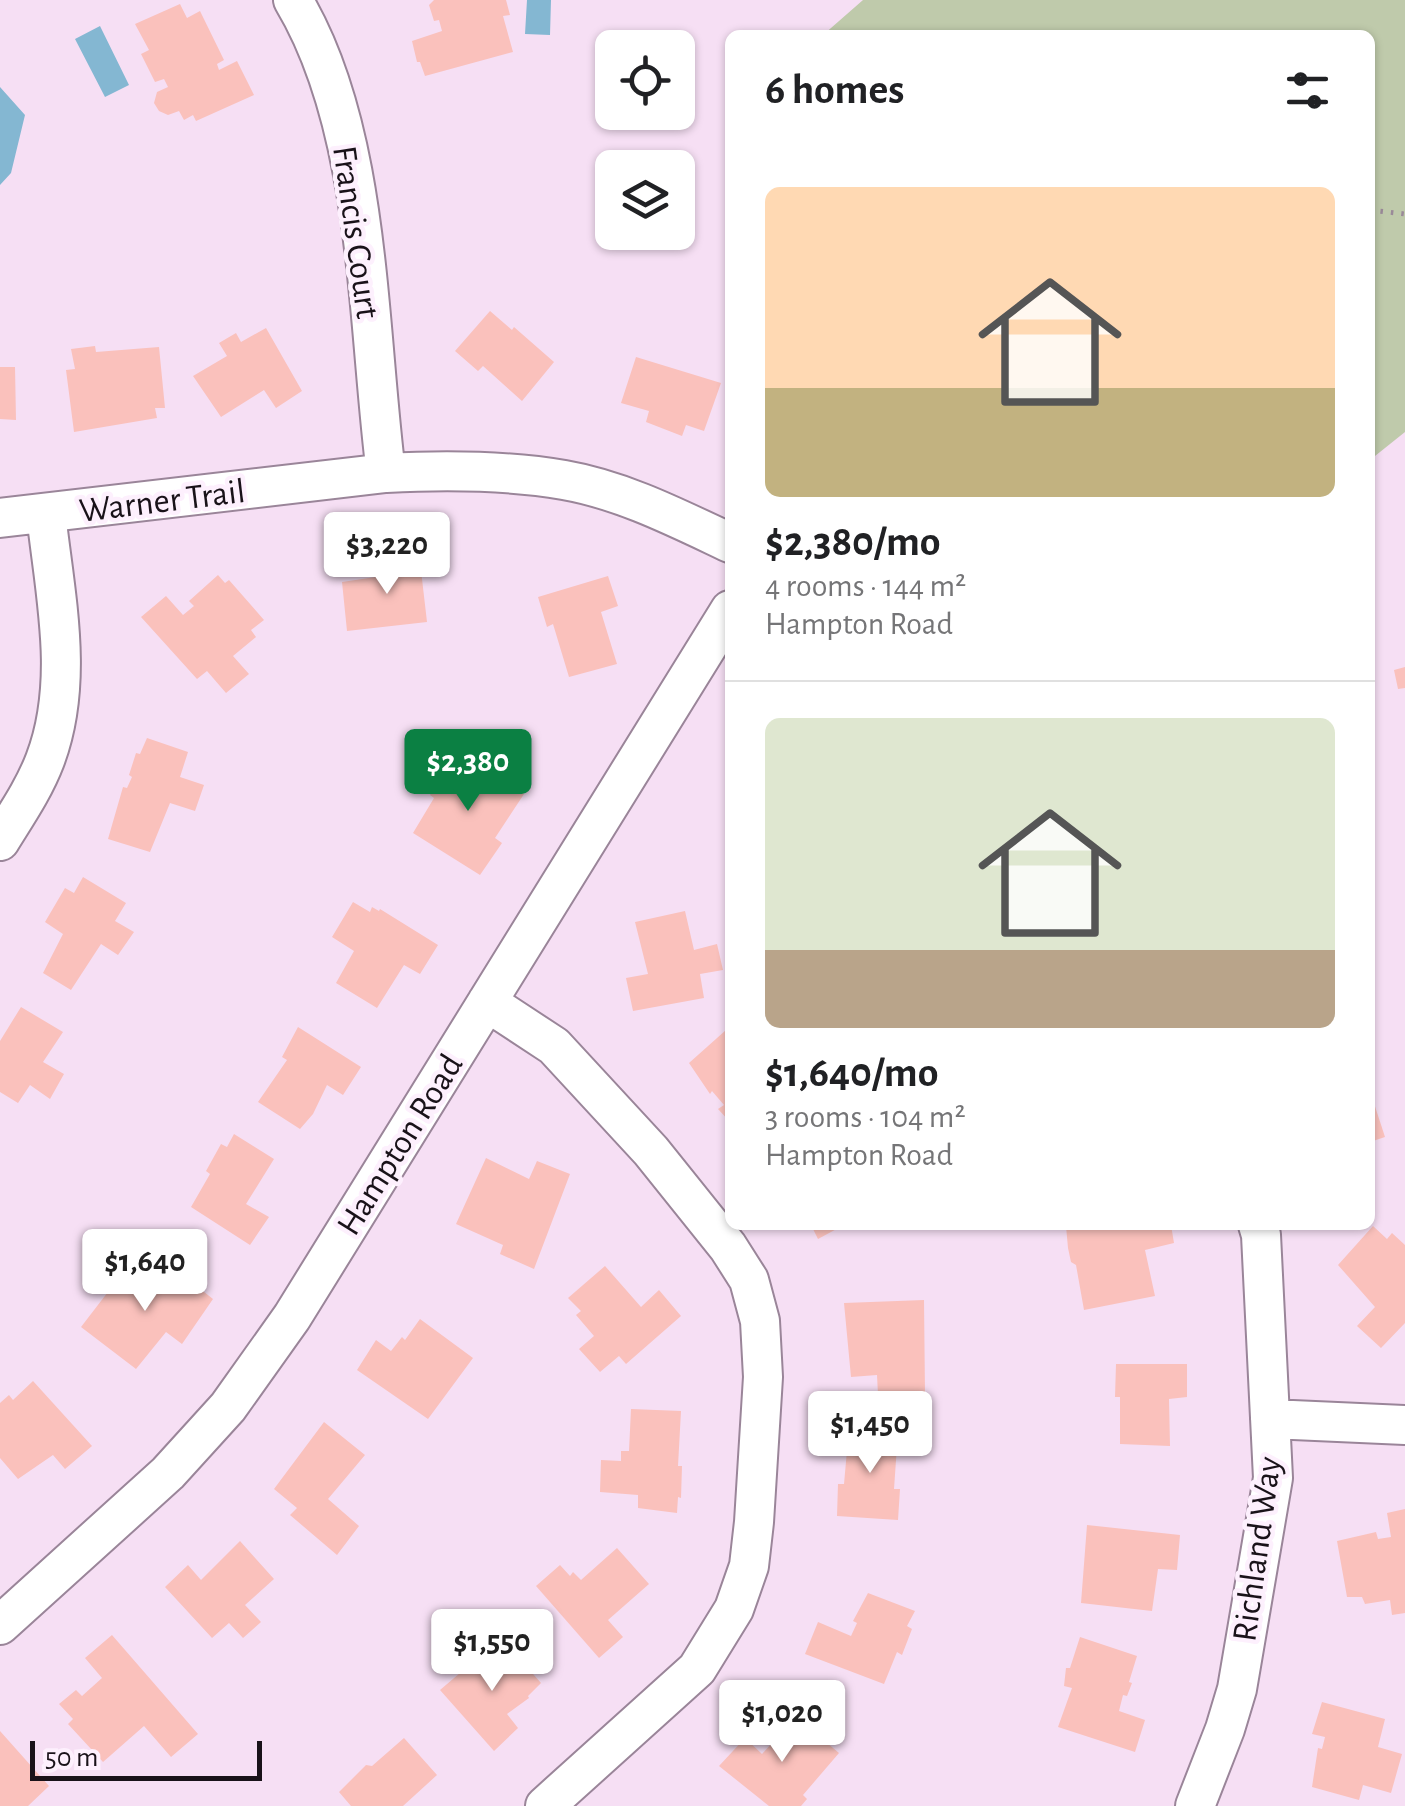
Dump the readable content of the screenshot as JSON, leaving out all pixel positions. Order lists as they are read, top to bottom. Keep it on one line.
{"streets":{"street":["Francis Court","Warner Trail","Hampton Road","Richland Way"]},"crossings":[["Francis Court","Warner Trail"]],"scale_bar":"50 m","page":{"heading":"6 homes","list":[{"name":"$2,380/mo","note":"4 rooms · 144 m² · Hampton Road"},{"name":"$1,640/mo","note":"3 rooms · 104 m² · Hampton Road"}],"price":["$3,220","$2,380","$1,640","$1,450","$1,550","$1,020"],"scale":"50 m"}}
